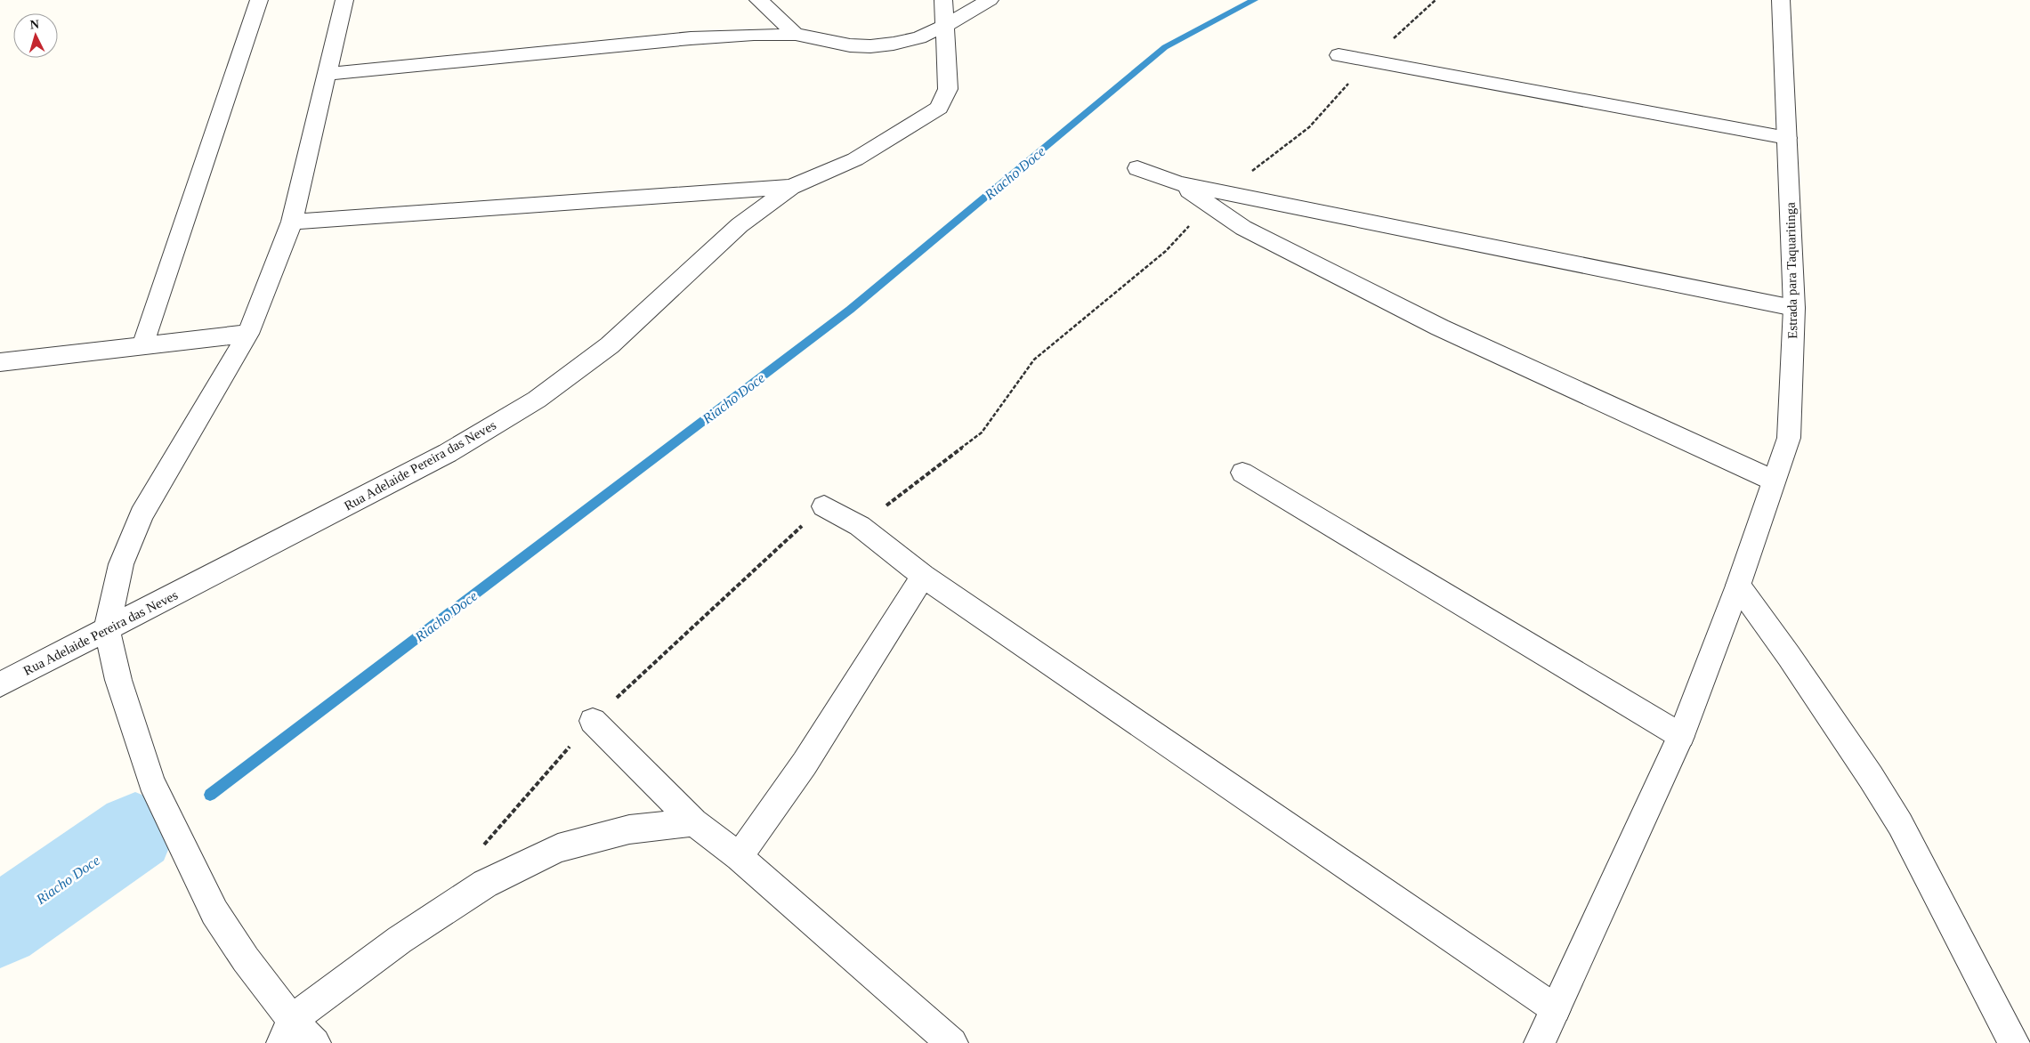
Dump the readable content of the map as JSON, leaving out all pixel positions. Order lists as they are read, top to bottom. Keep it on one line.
{"streets":{"street":["Estrada para Taquaritinga","Rua Adelaide Pereira das Neves"]},"water":["Riacho Doce"],"north":"top"}
